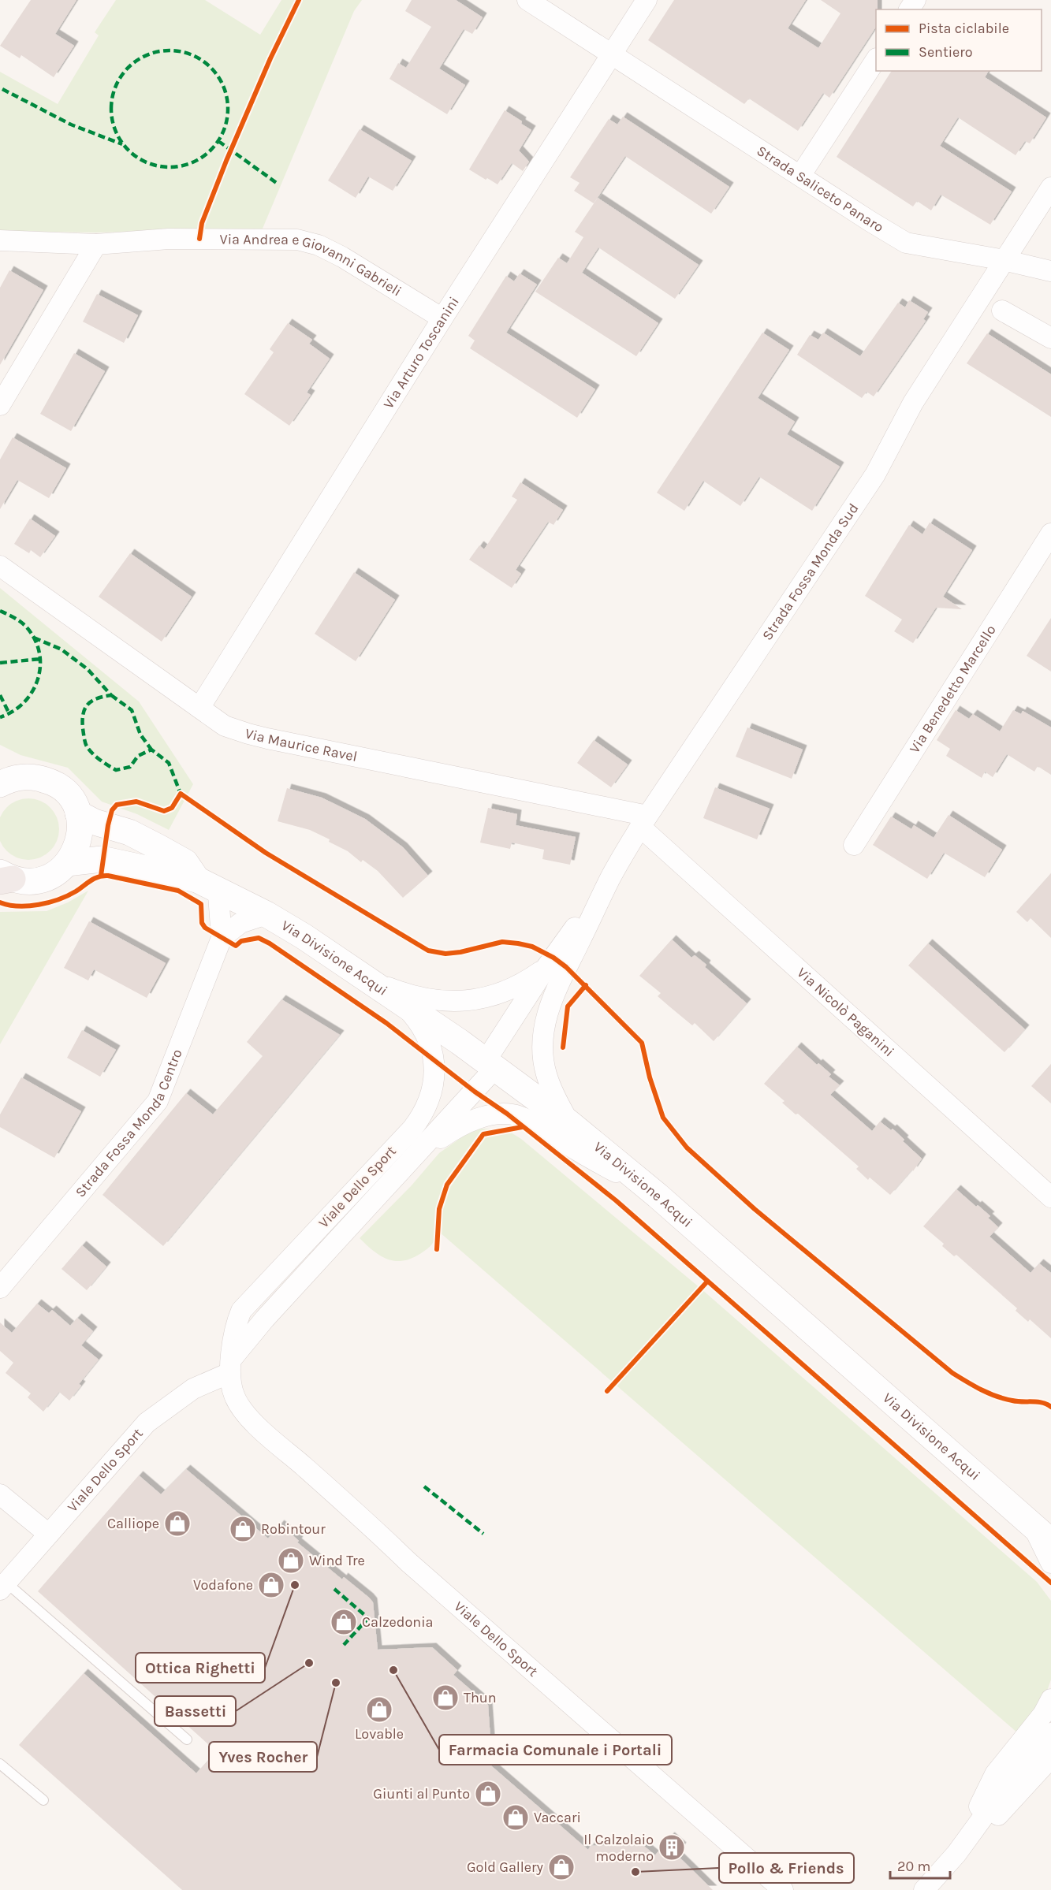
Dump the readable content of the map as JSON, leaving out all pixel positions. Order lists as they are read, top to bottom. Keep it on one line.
{"streets":{"main road":["Via Divisione Acqui"],"street":["Strada Saliceto Panaro","Via Andrea e Giovanni Gabrieli","Via Arturo Toscanini","Strada Fossa Monda Sud","Via Benedetto Marcello","Via Maurice Ravel","Via Nicolò Paganini","Strada Fossa Monda Centro","Viale Dello Sport"]},"crossings":[["Strada Saliceto Panaro","Via Arturo Toscanini"],["Strada Saliceto Panaro","Strada Fossa Monda Sud"],["Via Andrea e Giovanni Gabrieli","Via Arturo Toscanini"],["Via Arturo Toscanini","Via Maurice Ravel"],["Strada Fossa Monda Sud","Via Maurice Ravel"],["Strada Fossa Monda Sud","Via Divisione Acqui"],["Strada Fossa Monda Sud","Via Nicolò Paganini"],["Strada Fossa Monda Sud","Viale Dello Sport"],["Via Maurice Ravel","Via Nicolò Paganini"],["Via Divisione Acqui","Strada Fossa Monda Centro"],["Via Divisione Acqui","Viale Dello Sport"]],"places":{"shop":["Calliope","Robintour","Wind Tre","Vodafone","Calzedonia","Thun","Lovable","Giunti al Punto","Vaccari","Gold Gallery"],"other":["Ottica Righetti","Bassetti","Farmacia Comunale i Portali","Yves Rocher","Pollo & Friends"],"building":["Il Calzolaio moderno"]},"legend":["Pista ciclabile","Sentiero"],"scale_bar":"20 m"}
